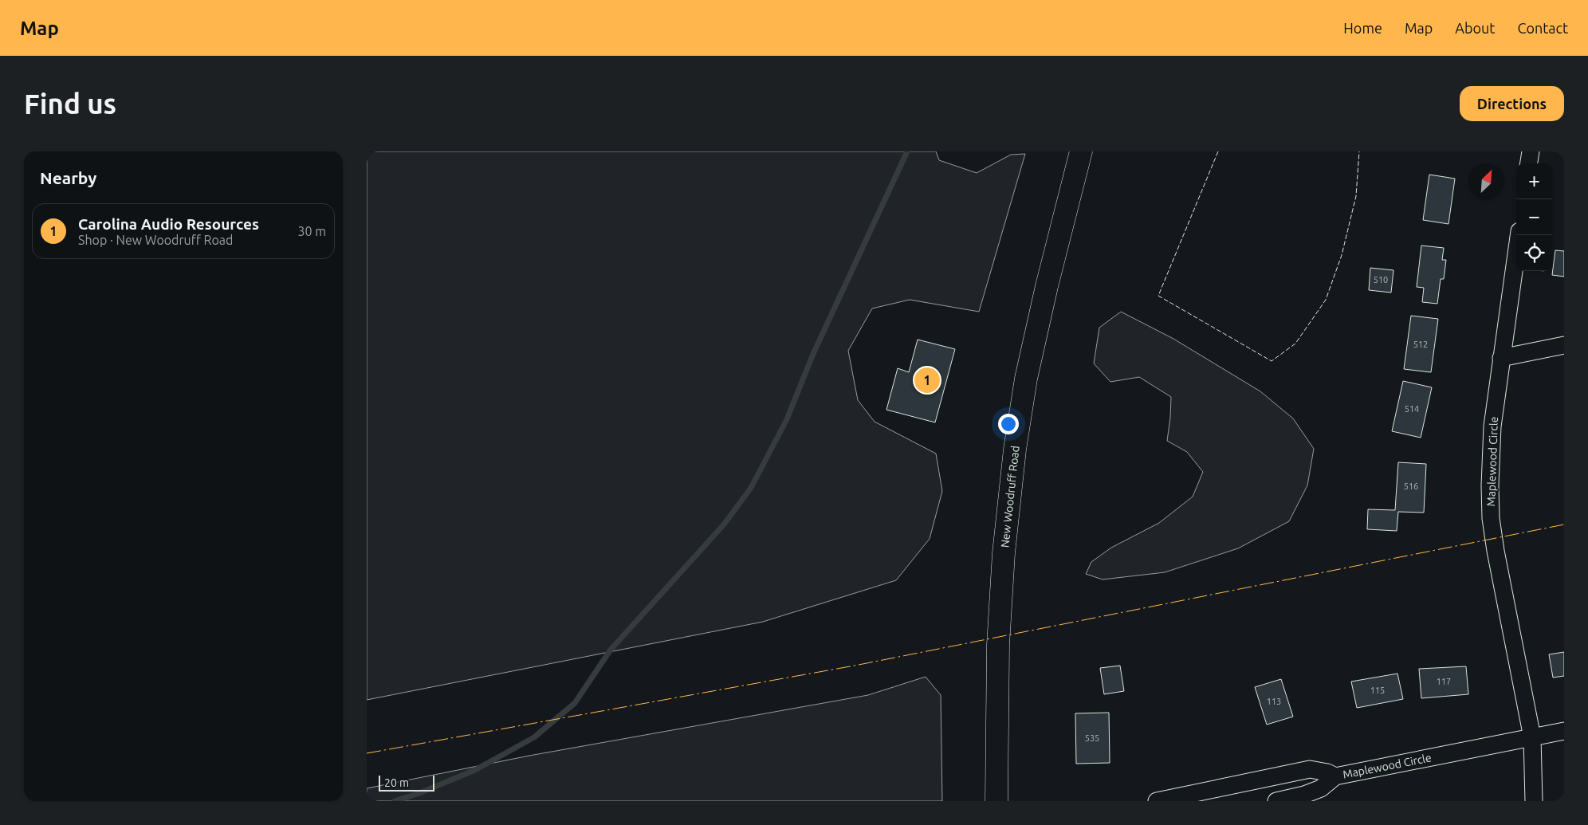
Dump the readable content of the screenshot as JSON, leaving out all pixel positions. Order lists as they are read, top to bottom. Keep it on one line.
{"streets":{"main road":["New Woodruff Road"],"street":["Maplewood Circle"]},"house_numbers":["510","512","514","516","117","115","113","535"],"scale_bar":"20 m","north":"top right","page":{"header":"Map","nav":["Home","Map","About","Contact"],"buttons":"Directions","title":"Find us","heading":"Nearby","map_buttons":["+","−"],"list":[{"mark":"1","name":"Carolina Audio Resources","note":"Shop · New Woodruff Road","value":"30 m"}],"pins":"1","scale":"20 m"}}
